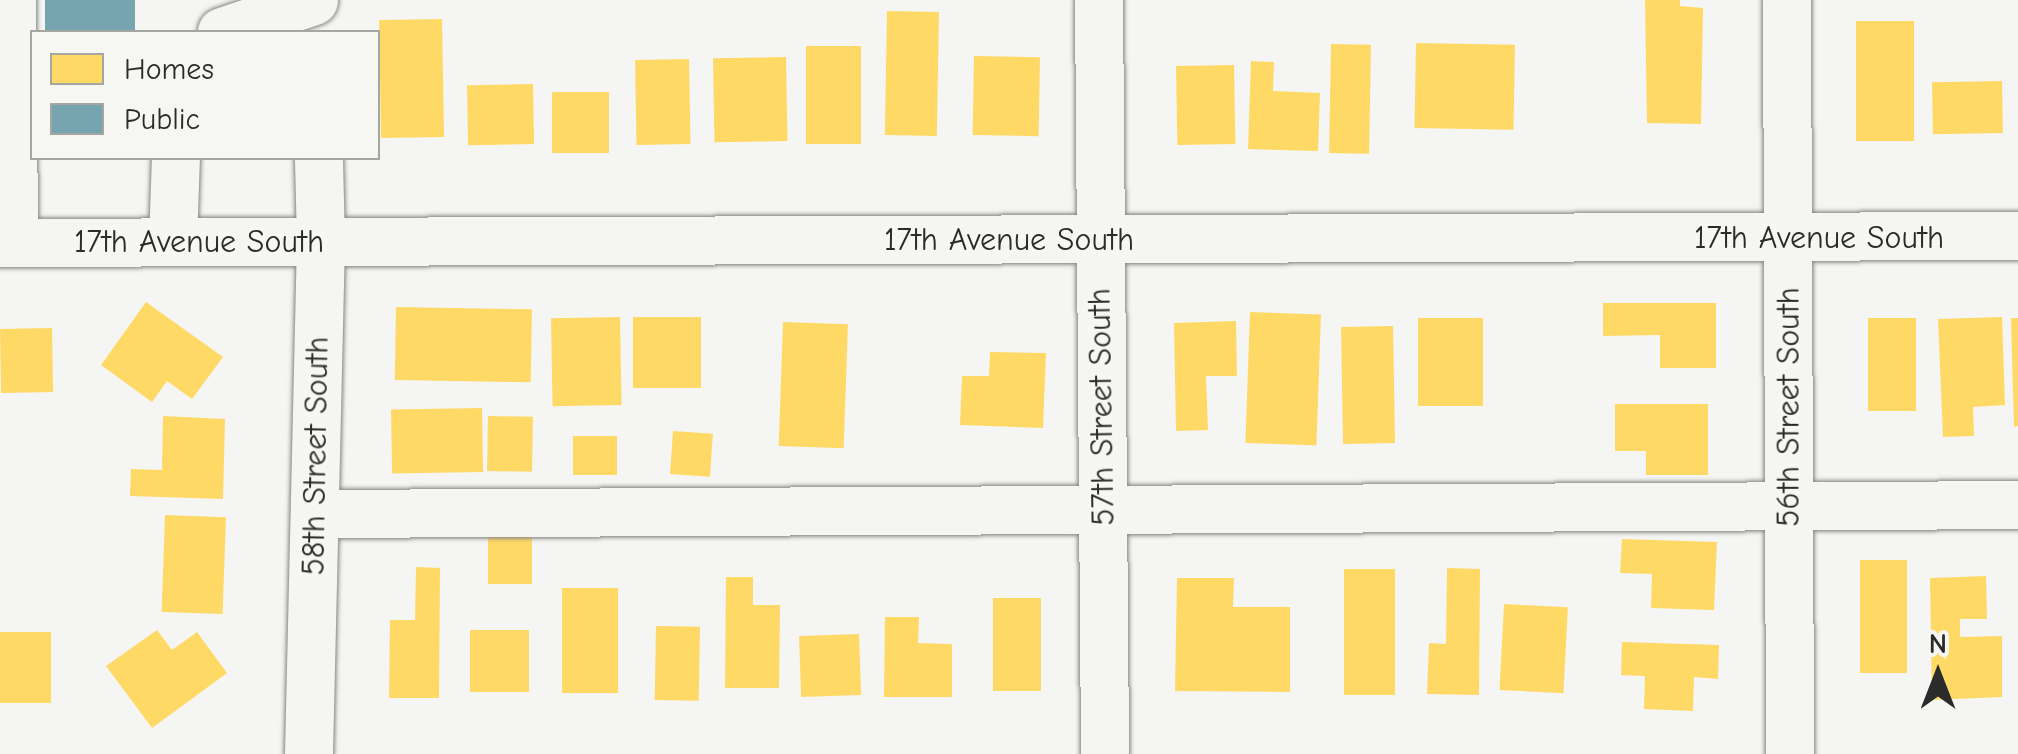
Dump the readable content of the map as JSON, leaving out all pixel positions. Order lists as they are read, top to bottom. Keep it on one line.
{"streets":{"street":["17th Avenue South","57th Street South","56th Street South","58th Street South"]},"crossings":[["17th Avenue South","57th Street South"],["17th Avenue South","56th Street South"],["17th Avenue South","58th Street South"]],"legend":["Homes","Public"],"north":"top"}
